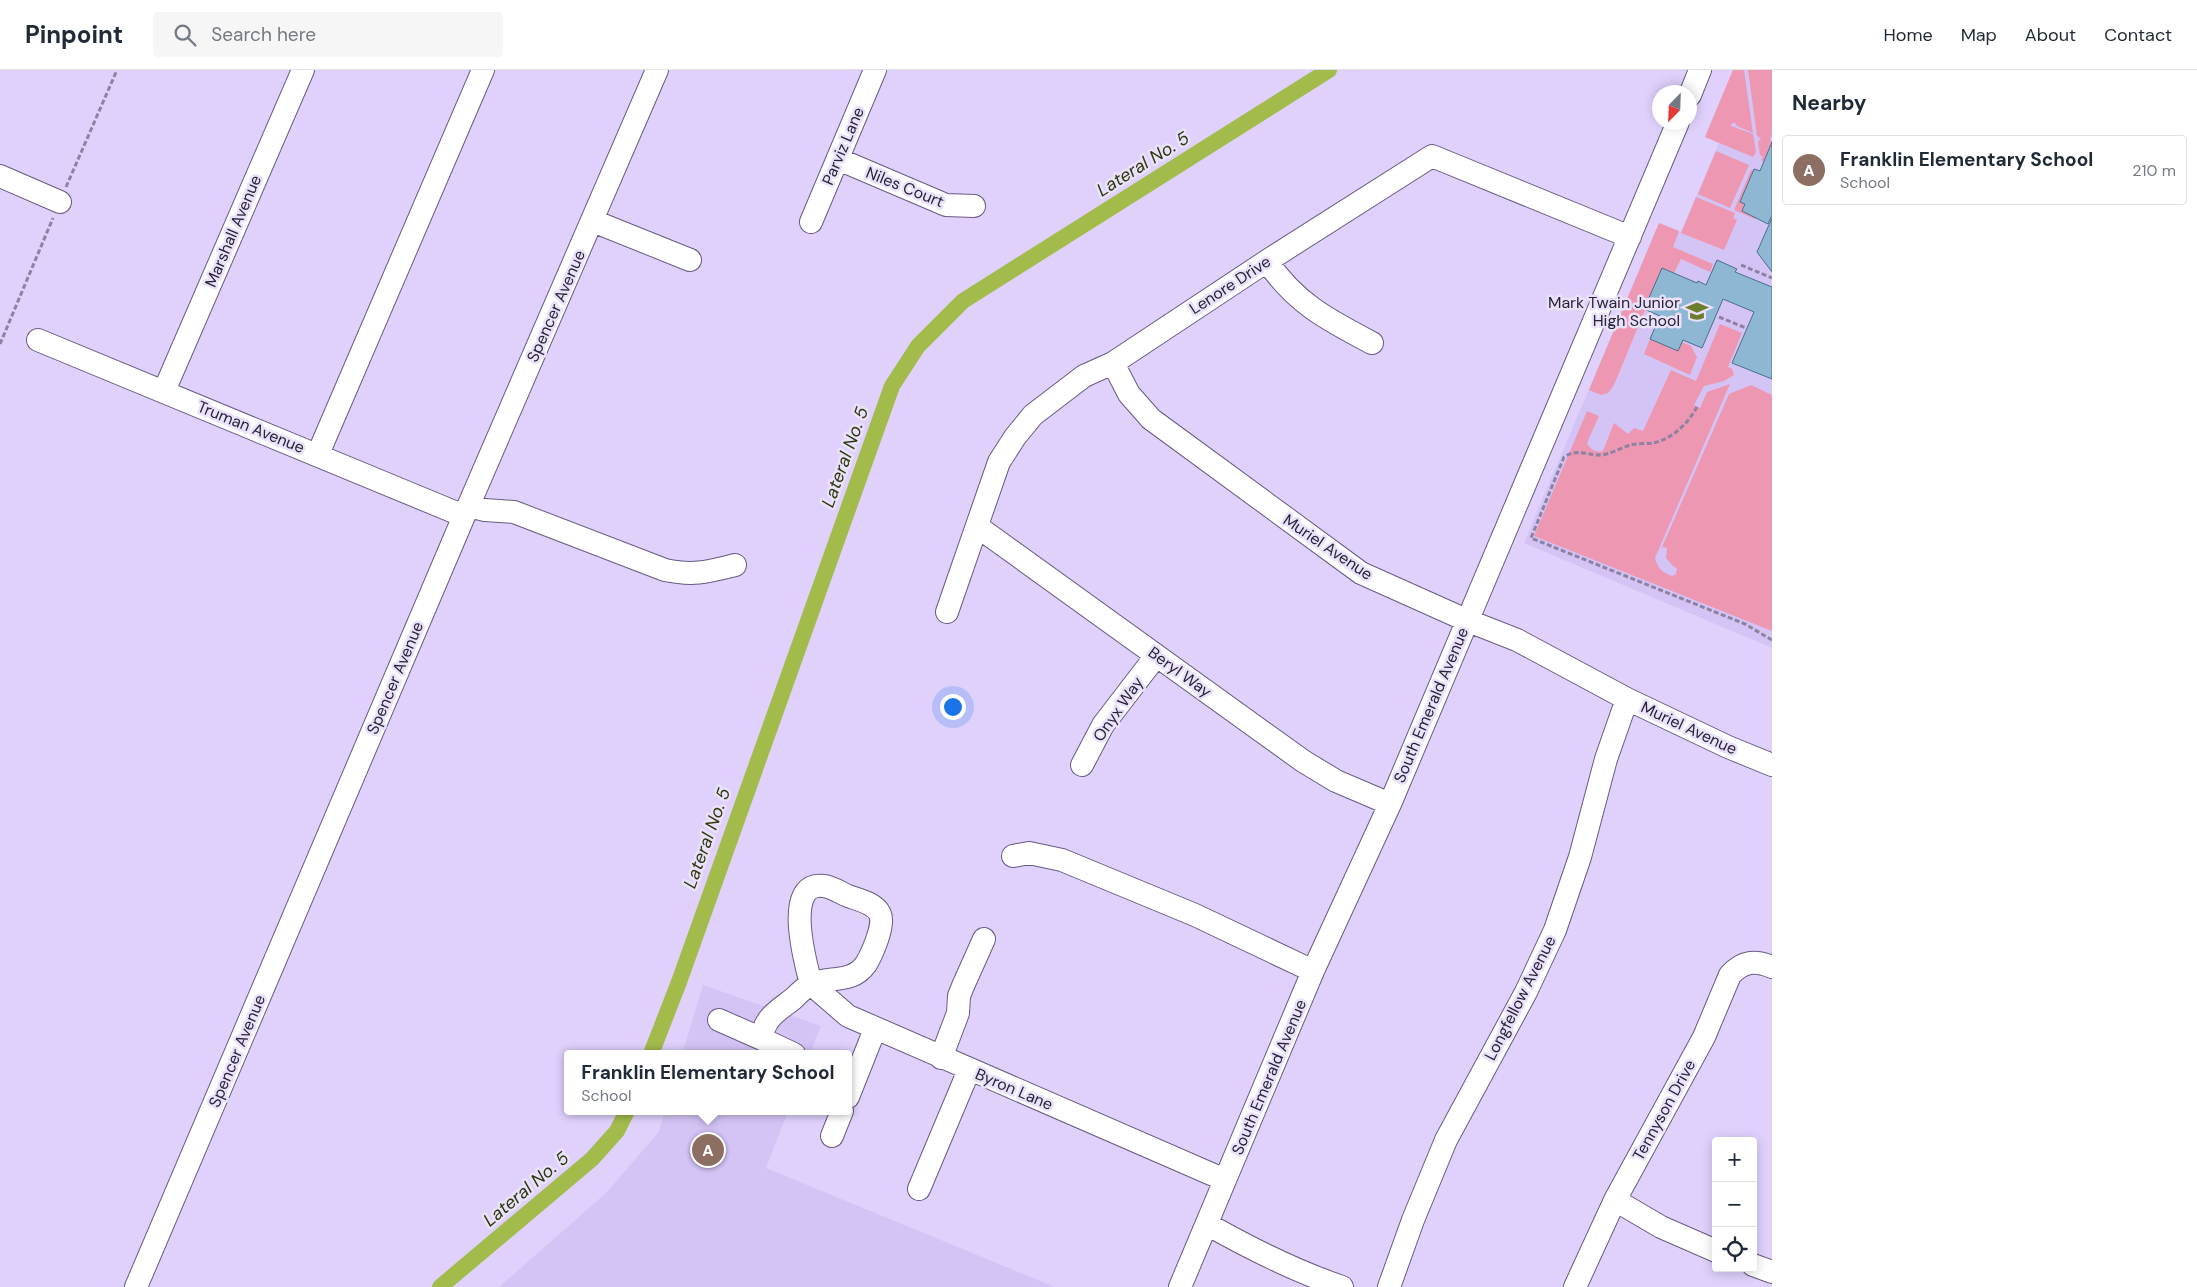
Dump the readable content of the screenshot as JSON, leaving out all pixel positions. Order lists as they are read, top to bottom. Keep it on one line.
{"streets":{"street":["Parviz Lane","Niles Court","Marshall Avenue","Lenore Drive","Spencer Avenue","Truman Avenue","Muriel Avenue","Beryl Way","South Emerald Avenue","Onyx Way","Longfellow Avenue","Byron Lane","Tennyson Drive"]},"crossings":[["Parviz Lane","Niles Court"],["Marshall Avenue","Truman Avenue"],["Lenore Drive","Muriel Avenue"],["Lenore Drive","Beryl Way"],["Lenore Drive","South Emerald Avenue"],["Spencer Avenue","Truman Avenue"],["Muriel Avenue","South Emerald Avenue"],["Muriel Avenue","Longfellow Avenue"],["Beryl Way","South Emerald Avenue"],["Beryl Way","Onyx Way"],["South Emerald Avenue","Byron Lane"]],"water":["Lateral No. 5"],"places":{"school or university":["Mark Twain Junior High School"]},"north":"bottom left","page":{"header":"Pinpoint","search":"Search here","nav":["Home","Map","About","Contact"],"heading":"Nearby","list":[{"mark":"A","name":"Franklin Elementary School","note":"School","value":"210 m"}],"popup":["Franklin Elementary School","School"],"pins":"A","map_buttons":["+","−"]}}
